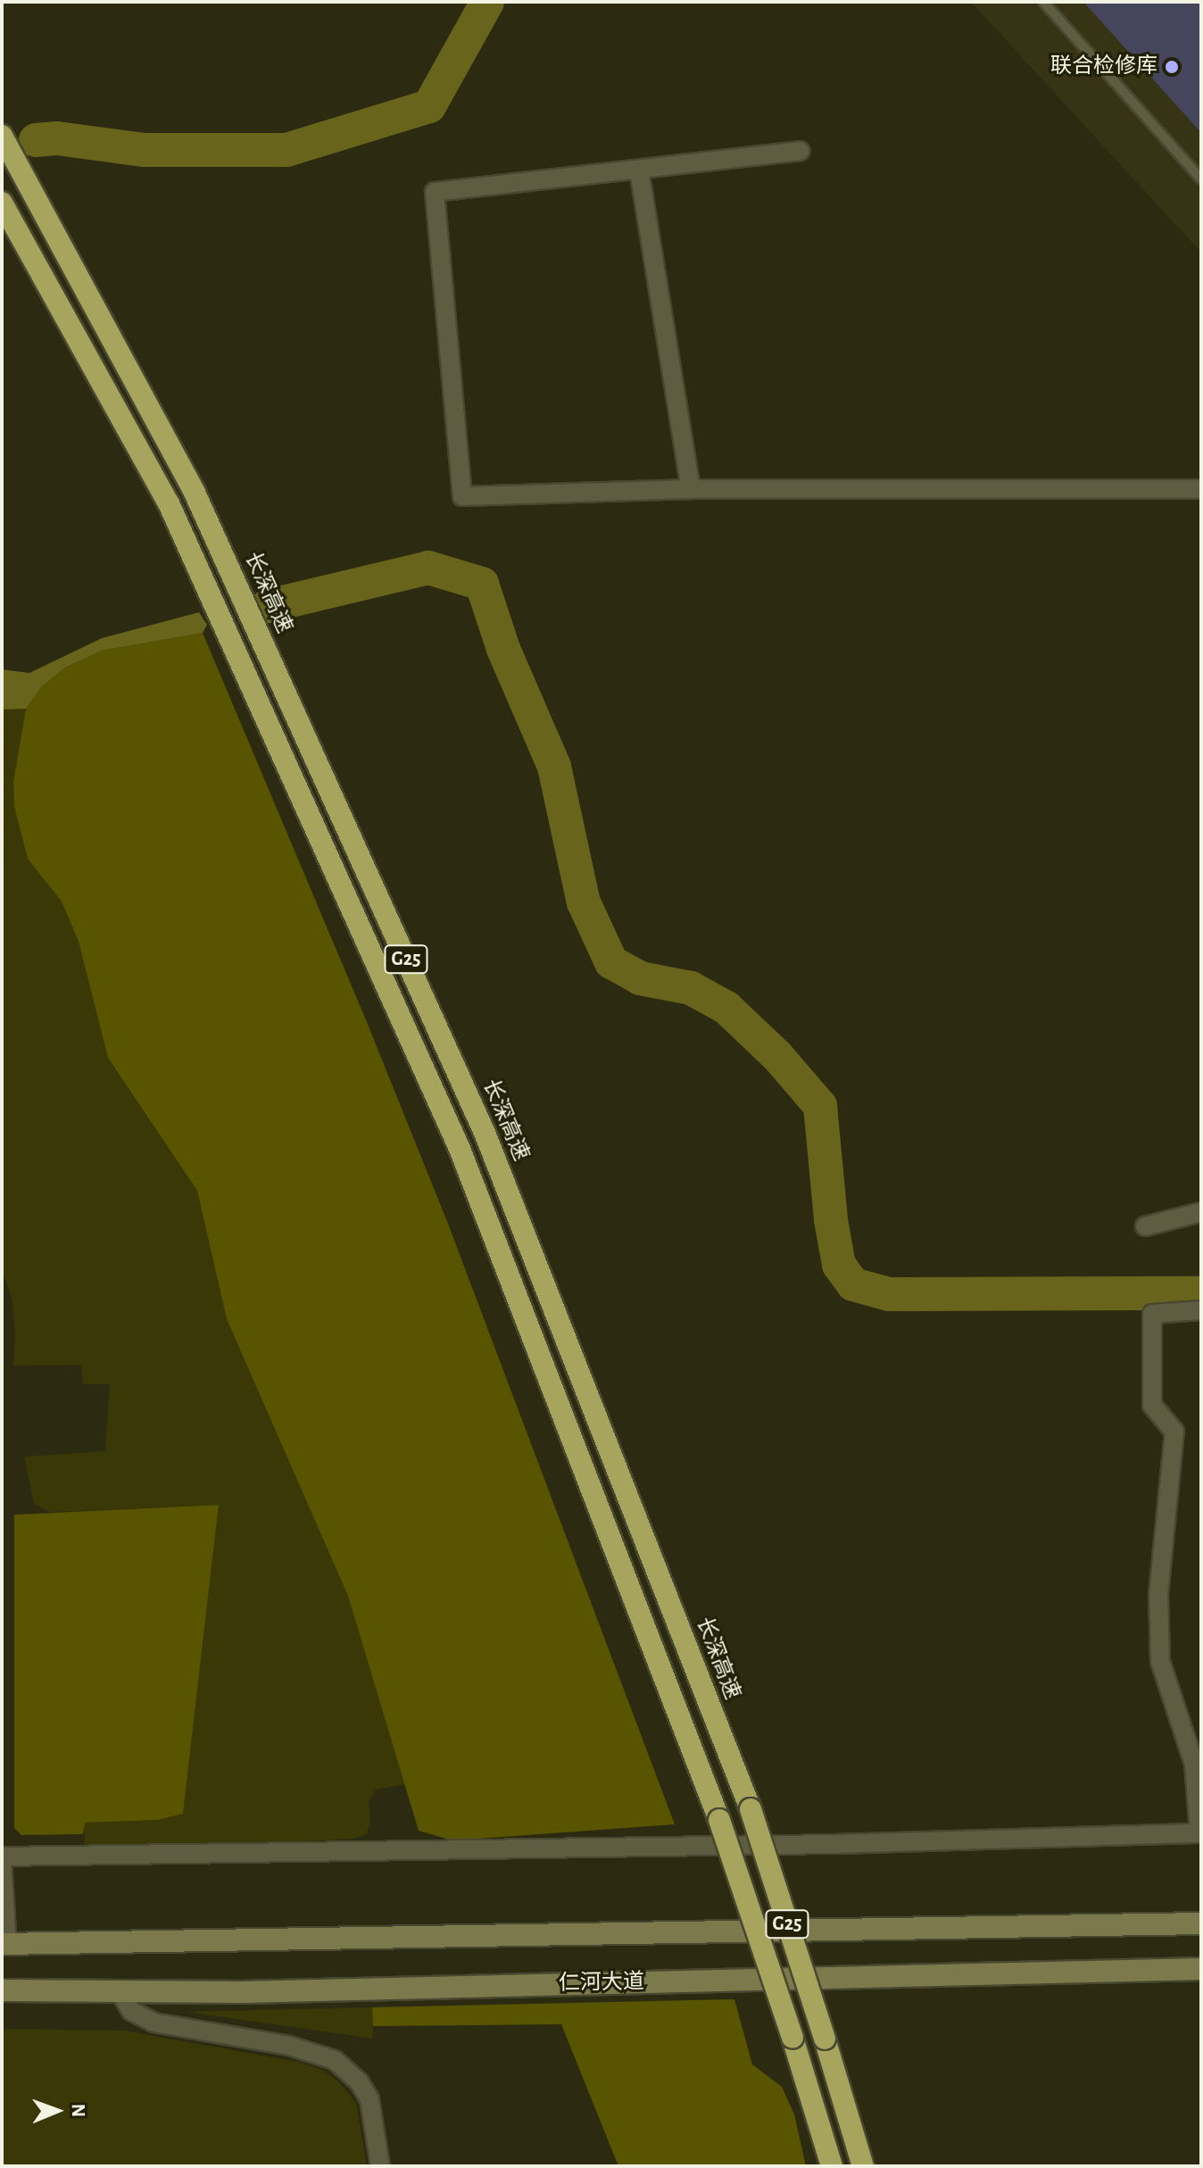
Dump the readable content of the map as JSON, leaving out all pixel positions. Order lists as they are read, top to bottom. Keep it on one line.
{"streets":{"highway":["长深高速","G25"],"main road":["仁河大道"]},"places":["联合检修库"],"north":"right"}
